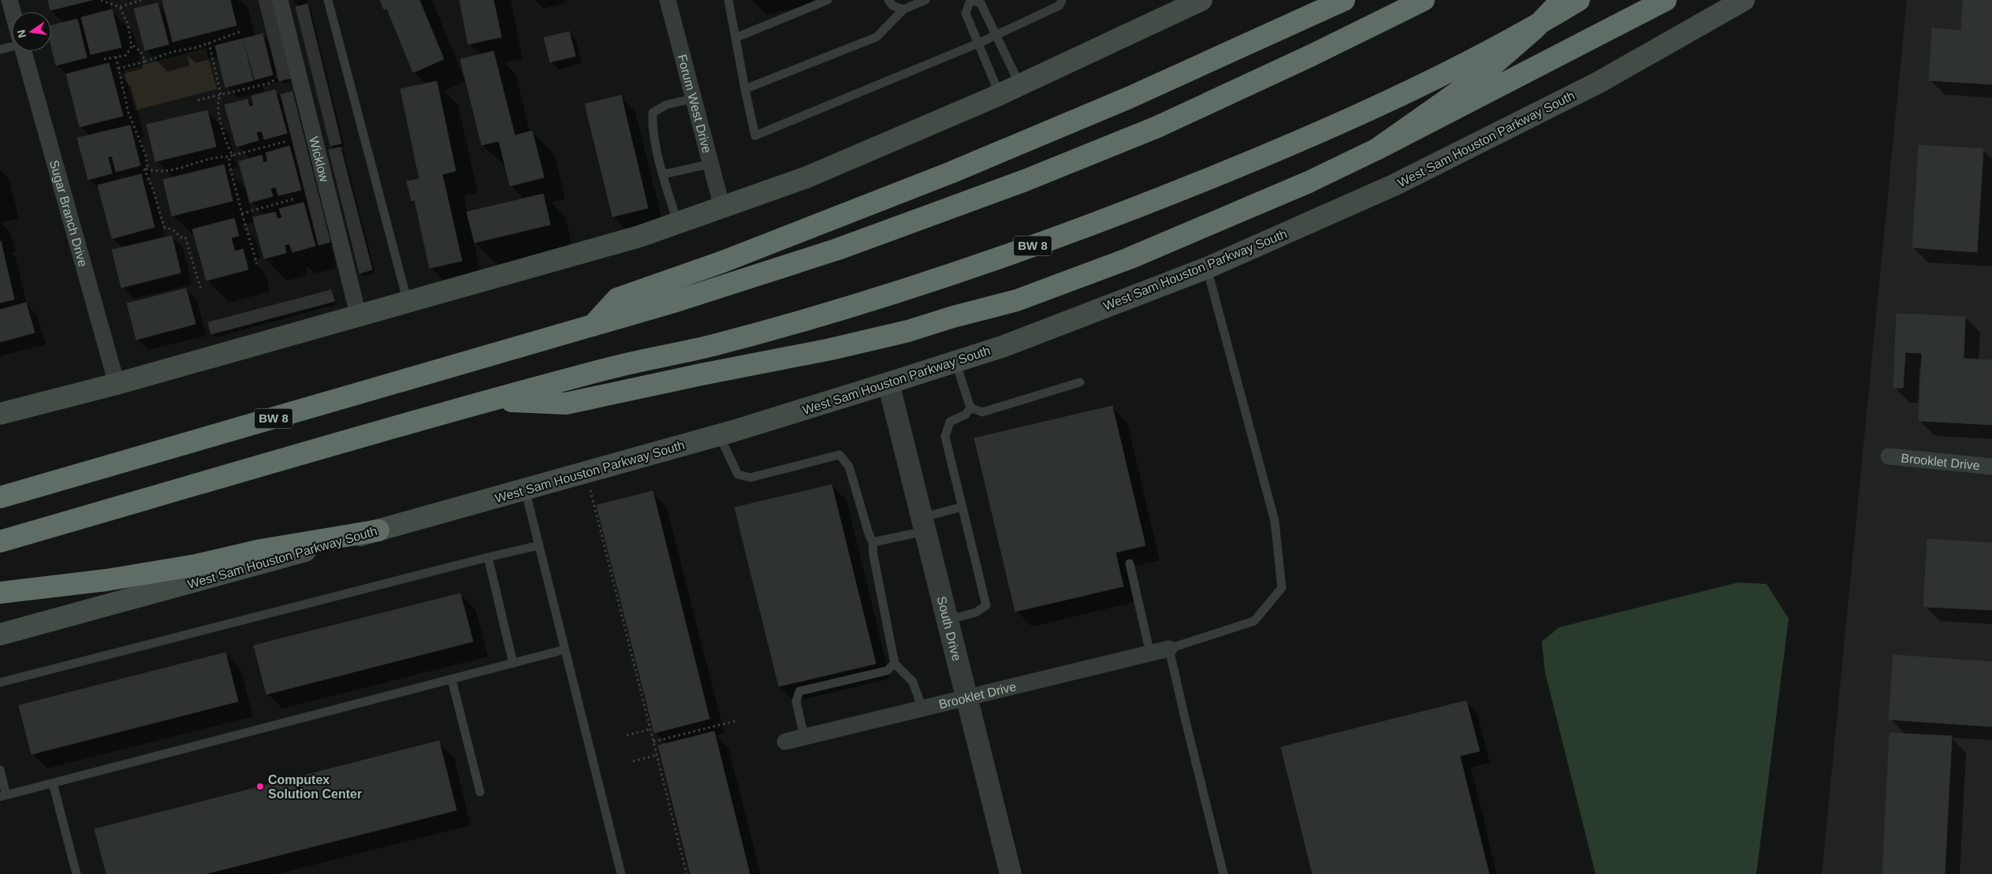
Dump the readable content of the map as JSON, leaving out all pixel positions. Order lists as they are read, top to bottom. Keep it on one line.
{"streets":{"highway":["BW 8"],"main road":["West Sam Houston Parkway South"],"street":["Forum West Drive","Wicklow","Sugar Branch Drive","Brooklet Drive","South Drive"]},"crossings":[["West Sam Houston Parkway South","South Drive"],["Brooklet Drive","South Drive"]],"places":["Computex Solution Center"],"north":"left"}
